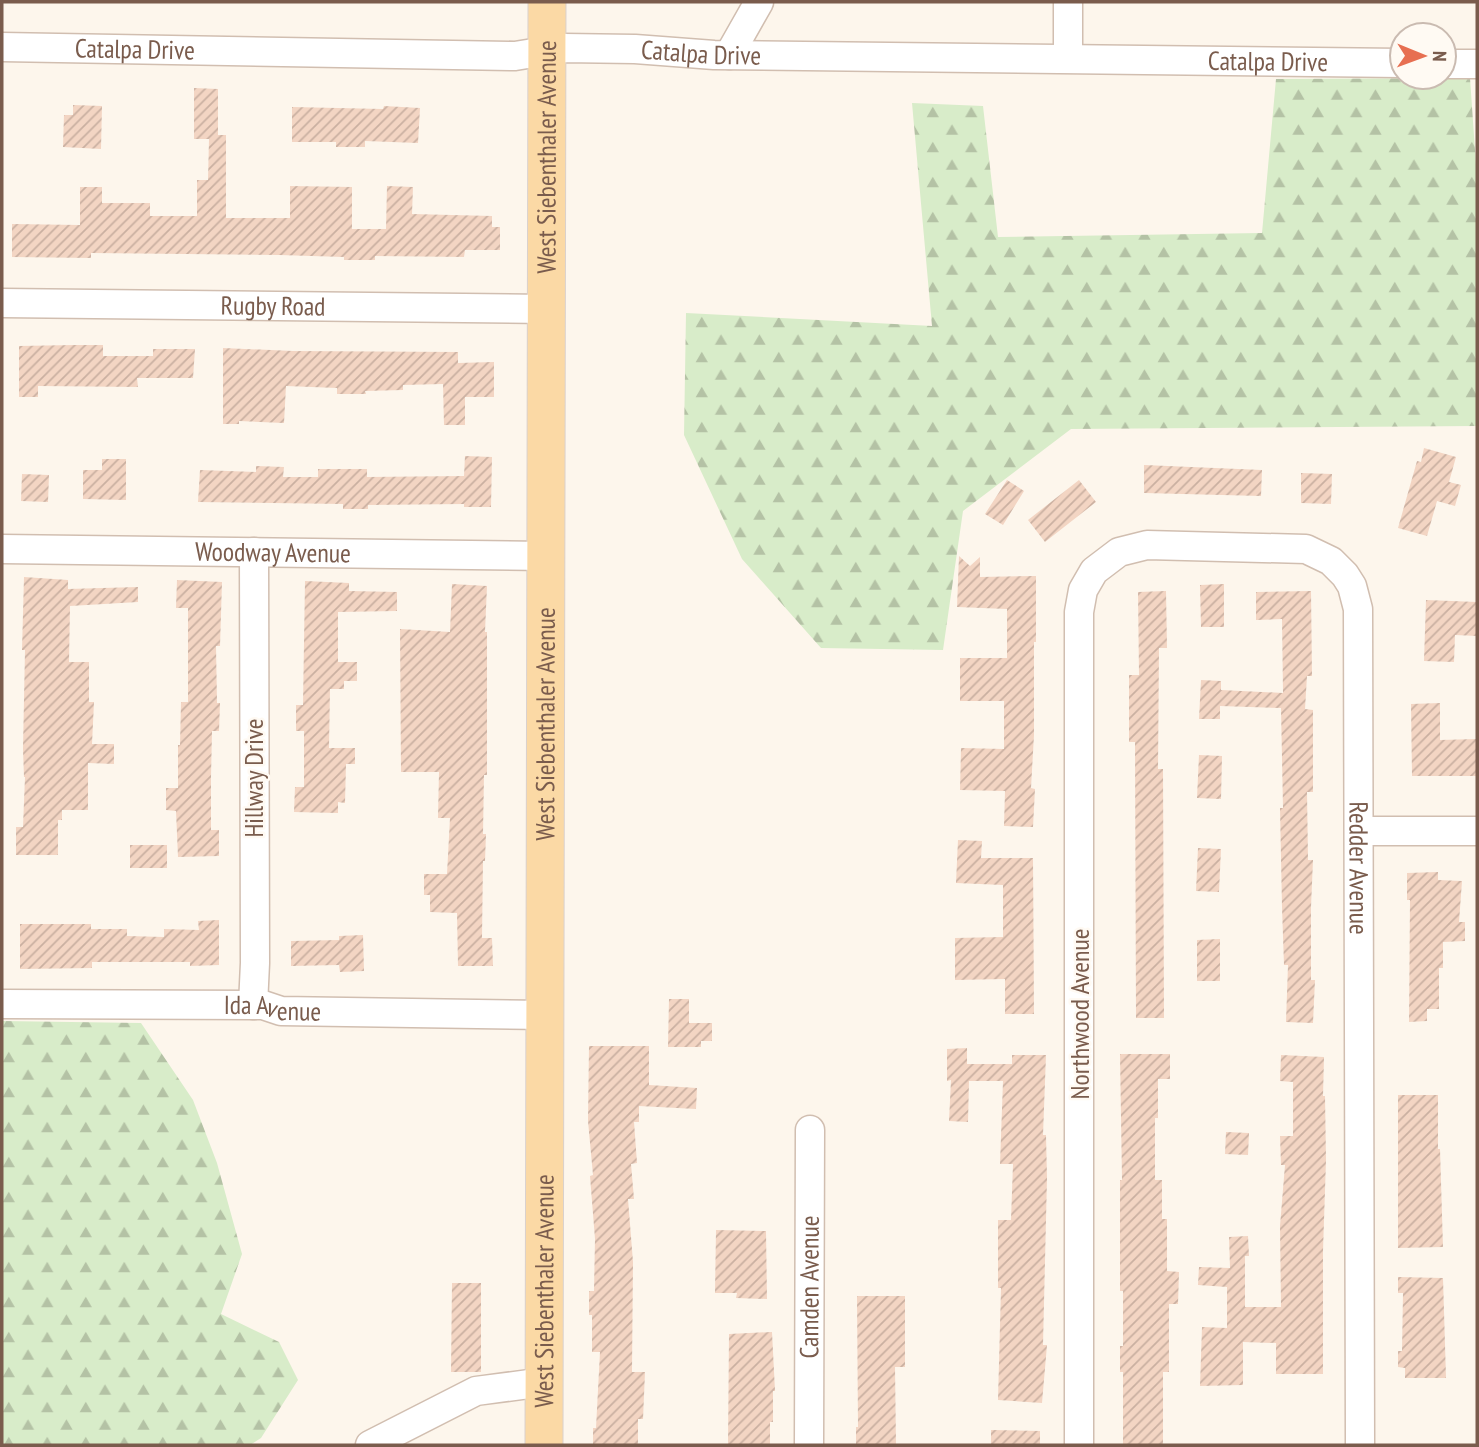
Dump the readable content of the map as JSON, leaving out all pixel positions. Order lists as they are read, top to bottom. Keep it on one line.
{"streets":{"main road":["West Siebenthaler Avenue"],"street":["Catalpa Drive","Rugby Road","Woodway Avenue","Hillway Drive","Redder Avenue","Ida Avenue","Northwood Avenue","Camden Avenue"]},"crossings":[["Catalpa Drive","West Siebenthaler Avenue"],["West Siebenthaler Avenue","Rugby Road"],["West Siebenthaler Avenue","Woodway Avenue"],["West Siebenthaler Avenue","Ida Avenue"],["Woodway Avenue","Hillway Drive"],["Hillway Drive","Ida Avenue"],["Redder Avenue","Northwood Avenue"]],"north":"right"}
